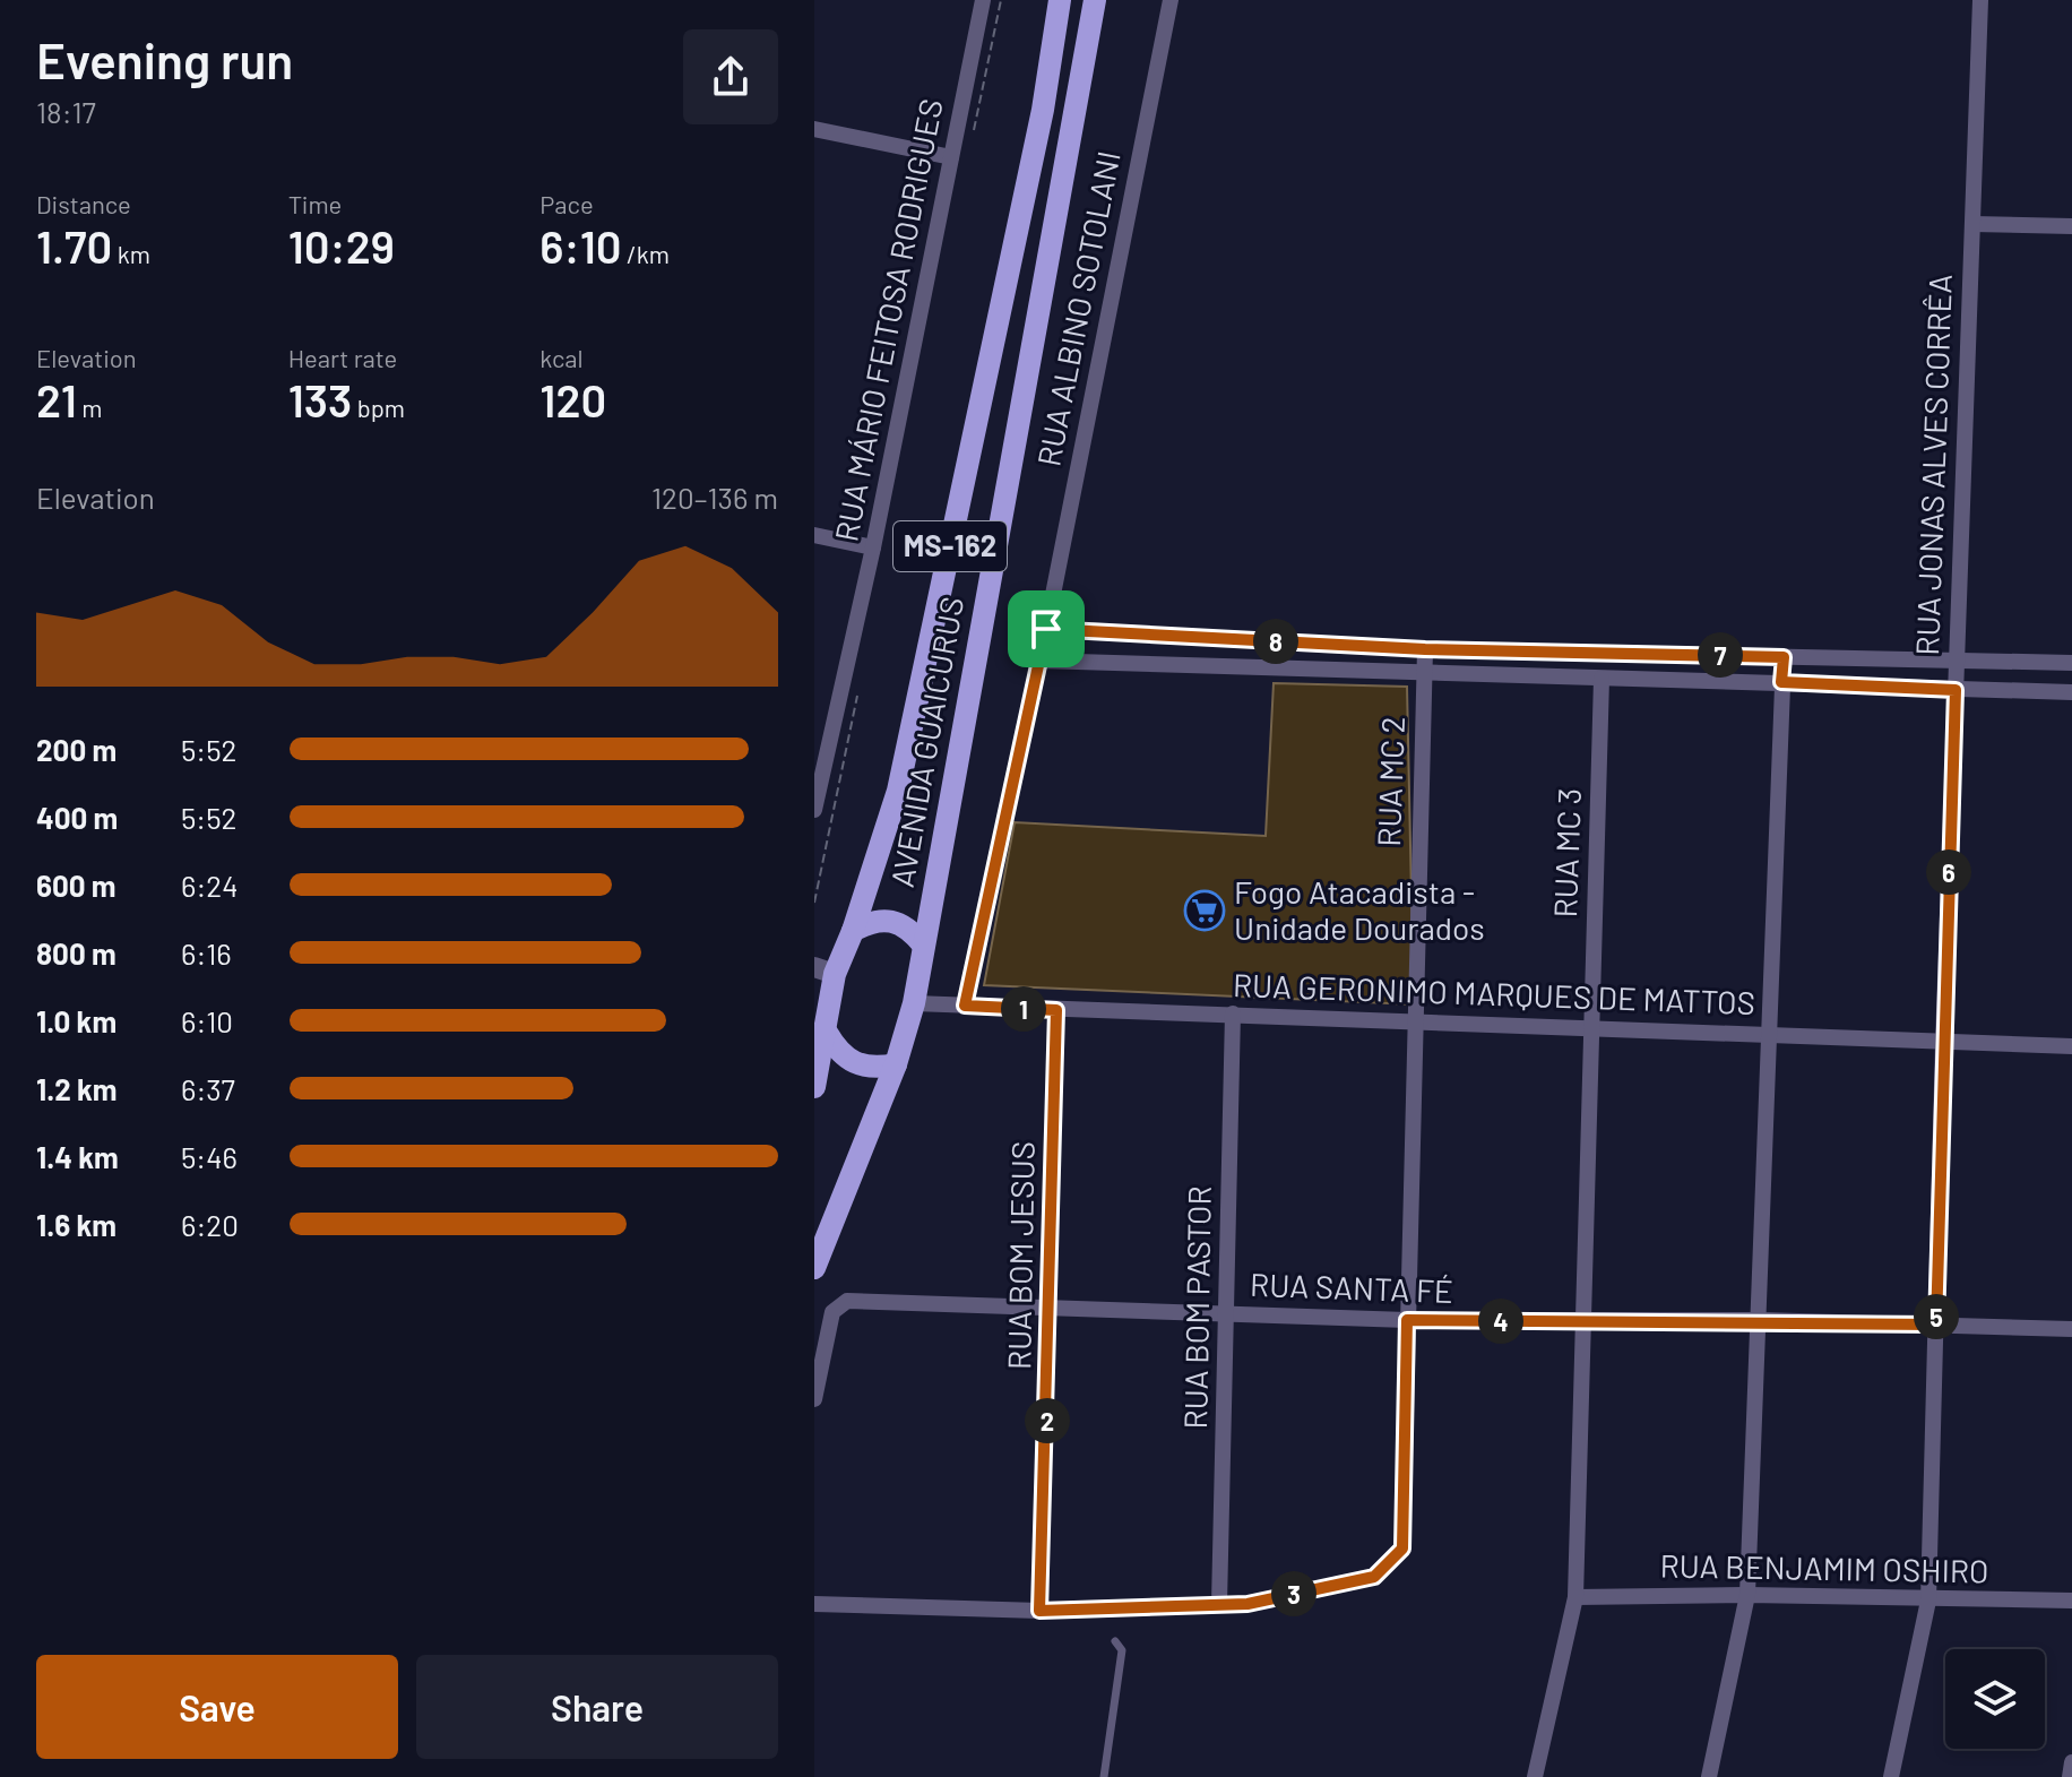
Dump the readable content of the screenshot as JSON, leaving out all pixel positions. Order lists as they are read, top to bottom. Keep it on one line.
{"streets":{"main road":["MS-162","AVENIDA GUAICURUS"],"street":["RUA ALBINO SOTOLANI","RUA MÁRIO FEITOSA RODRIGUES","RUA JONAS ALVES CORRÊA","RUA MC 2","RUA MC 3","RUA GERONIMO MARQUES DE MATTOS","RUA BOM JESUS","RUA SANTA FÉ","RUA BOM PASTOR","RUA BENJAMIM OSHIRO"]},"crossings":[["RUA ALBINO SOTOLANI","RUA GERONIMO MARQUES DE MATTOS"],["RUA JONAS ALVES CORRÊA","RUA GERONIMO MARQUES DE MATTOS"],["RUA JONAS ALVES CORRÊA","RUA SANTA FÉ"],["RUA JONAS ALVES CORRÊA","RUA BENJAMIM OSHIRO"],["AVENIDA GUAICURUS","RUA GERONIMO MARQUES DE MATTOS"],["RUA MC 2","RUA GERONIMO MARQUES DE MATTOS"],["RUA MC 2","RUA SANTA FÉ"],["RUA MC 2","RUA BOM PASTOR"],["RUA MC 3","RUA GERONIMO MARQUES DE MATTOS"],["RUA MC 3","RUA SANTA FÉ"],["RUA MC 3","RUA BENJAMIM OSHIRO"],["RUA GERONIMO MARQUES DE MATTOS","RUA BOM JESUS"],["RUA GERONIMO MARQUES DE MATTOS","RUA BOM PASTOR"],["RUA BOM JESUS","RUA SANTA FÉ"],["RUA SANTA FÉ","RUA BOM PASTOR"]],"places":{"supermarket":["Fogo Atacadista - Unidade Dourados"]},"page":{"heading":["Evening run","18:17"],"stats":[["Distance","1.70 km"],["Time","10:29"],["Pace","6:10 /km"],["Elevation","21 m"],["Heart rate","133 bpm"],["kcal","120"]],"chart":["Elevation","120–136 m"],"pins":["8","7","6","1","5","4","2","3"],"list":[{"name":"200 m","note":"5:52"},{"name":"400 m","note":"5:52"},{"name":"600 m","note":"6:24"},{"name":"800 m","note":"6:16"},{"name":"1.0 km","note":"6:10"},{"name":"1.2 km","note":"6:37"},{"name":"1.4 km","note":"5:46"},{"name":"1.6 km","note":"6:20"}],"buttons":["Save","Share"]}}
